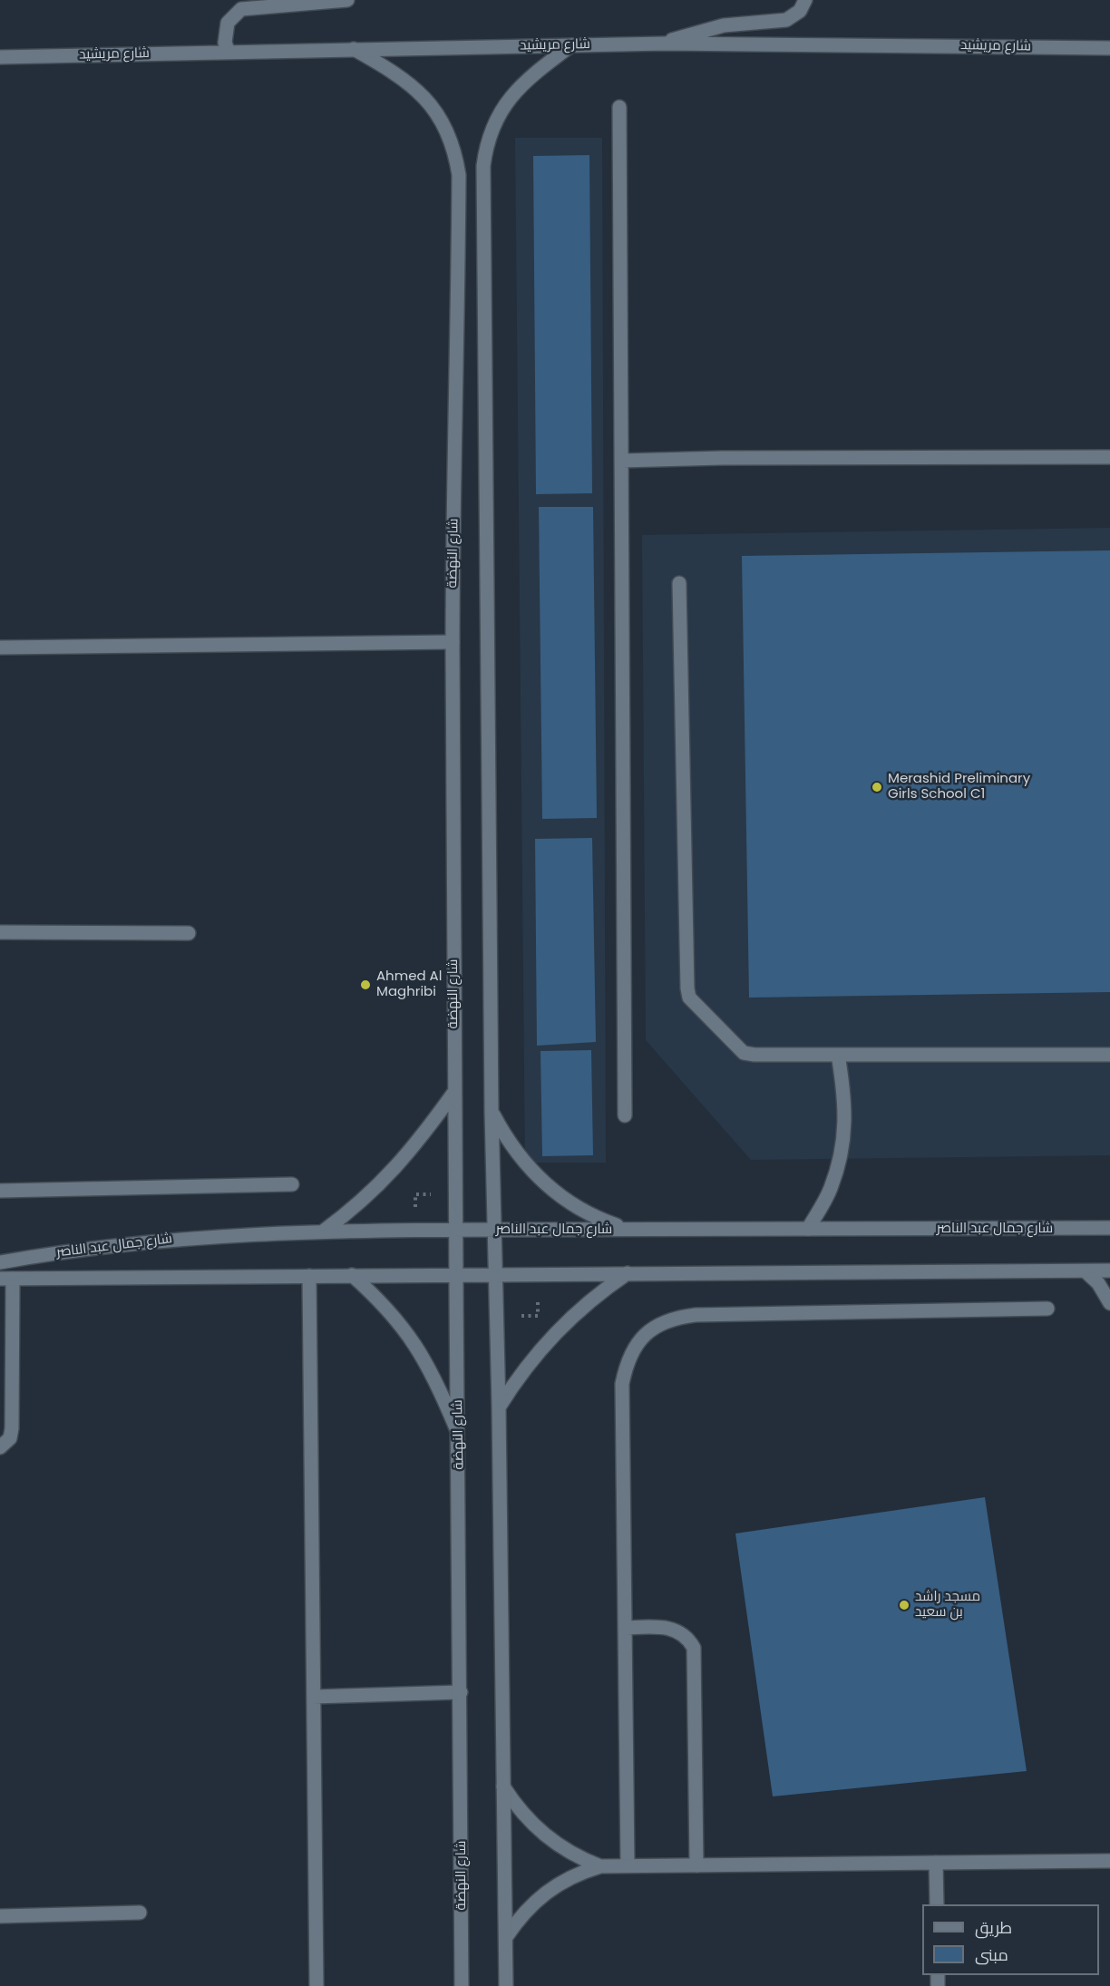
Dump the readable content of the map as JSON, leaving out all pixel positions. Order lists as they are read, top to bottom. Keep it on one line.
{"streets":{"street":["شارع مريشيد","شارع النهضة","شارع جمال عبد الناصر"]},"crossings":[["شارع مريشيد","شارع النهضة"],["شارع النهضة","شارع جمال عبد الناصر"]],"places":["Merashid Preliminary Girls School C1","Ahmed Al Maghribi","مسجد راشد بن سعيد"],"legend":["طريق","مبنى"]}
